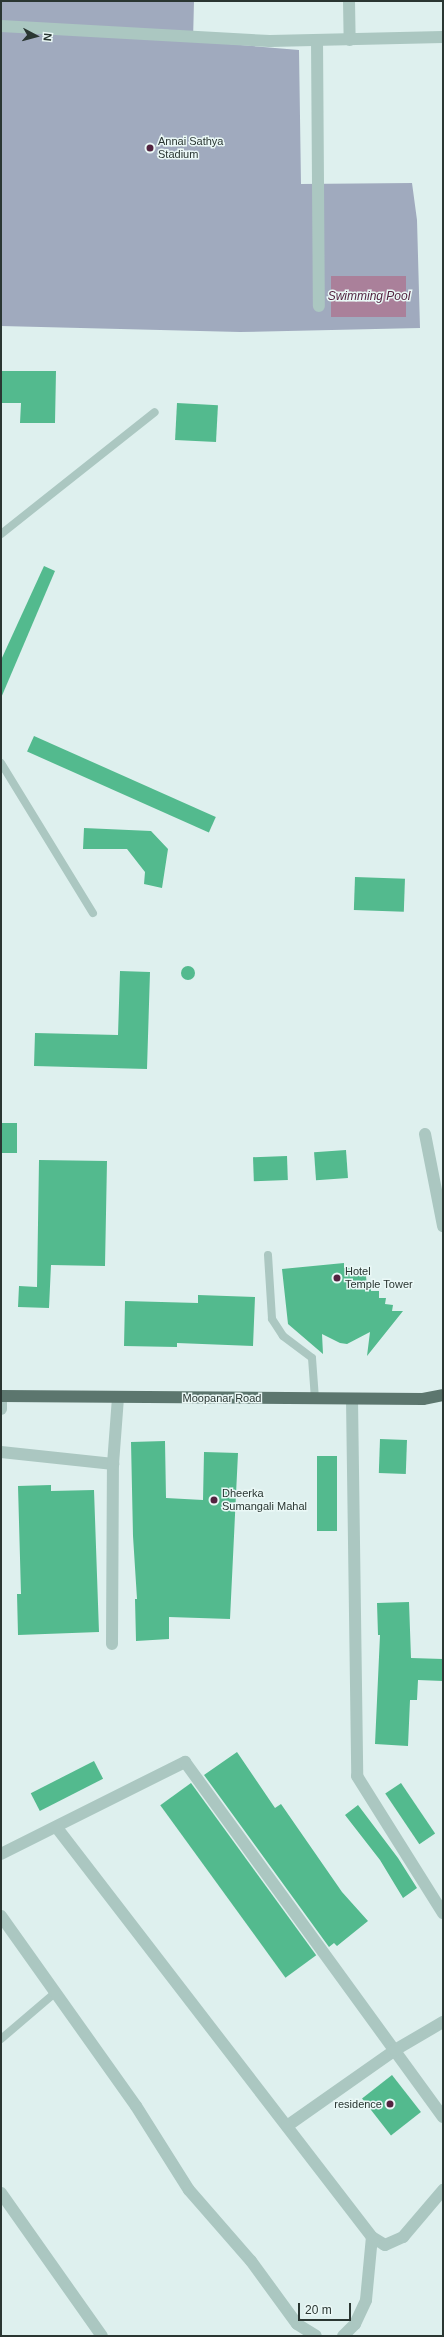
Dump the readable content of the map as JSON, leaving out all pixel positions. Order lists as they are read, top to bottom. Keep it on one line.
{"streets":{"main road":["Moopanar Road"]},"water":["Swimming Pool"],"places":["Annai Sathya Stadium","Hotel Temple Tower","Dheerka Sumangali Mahal","residence"],"scale_bar":"20 m","north":"right"}
